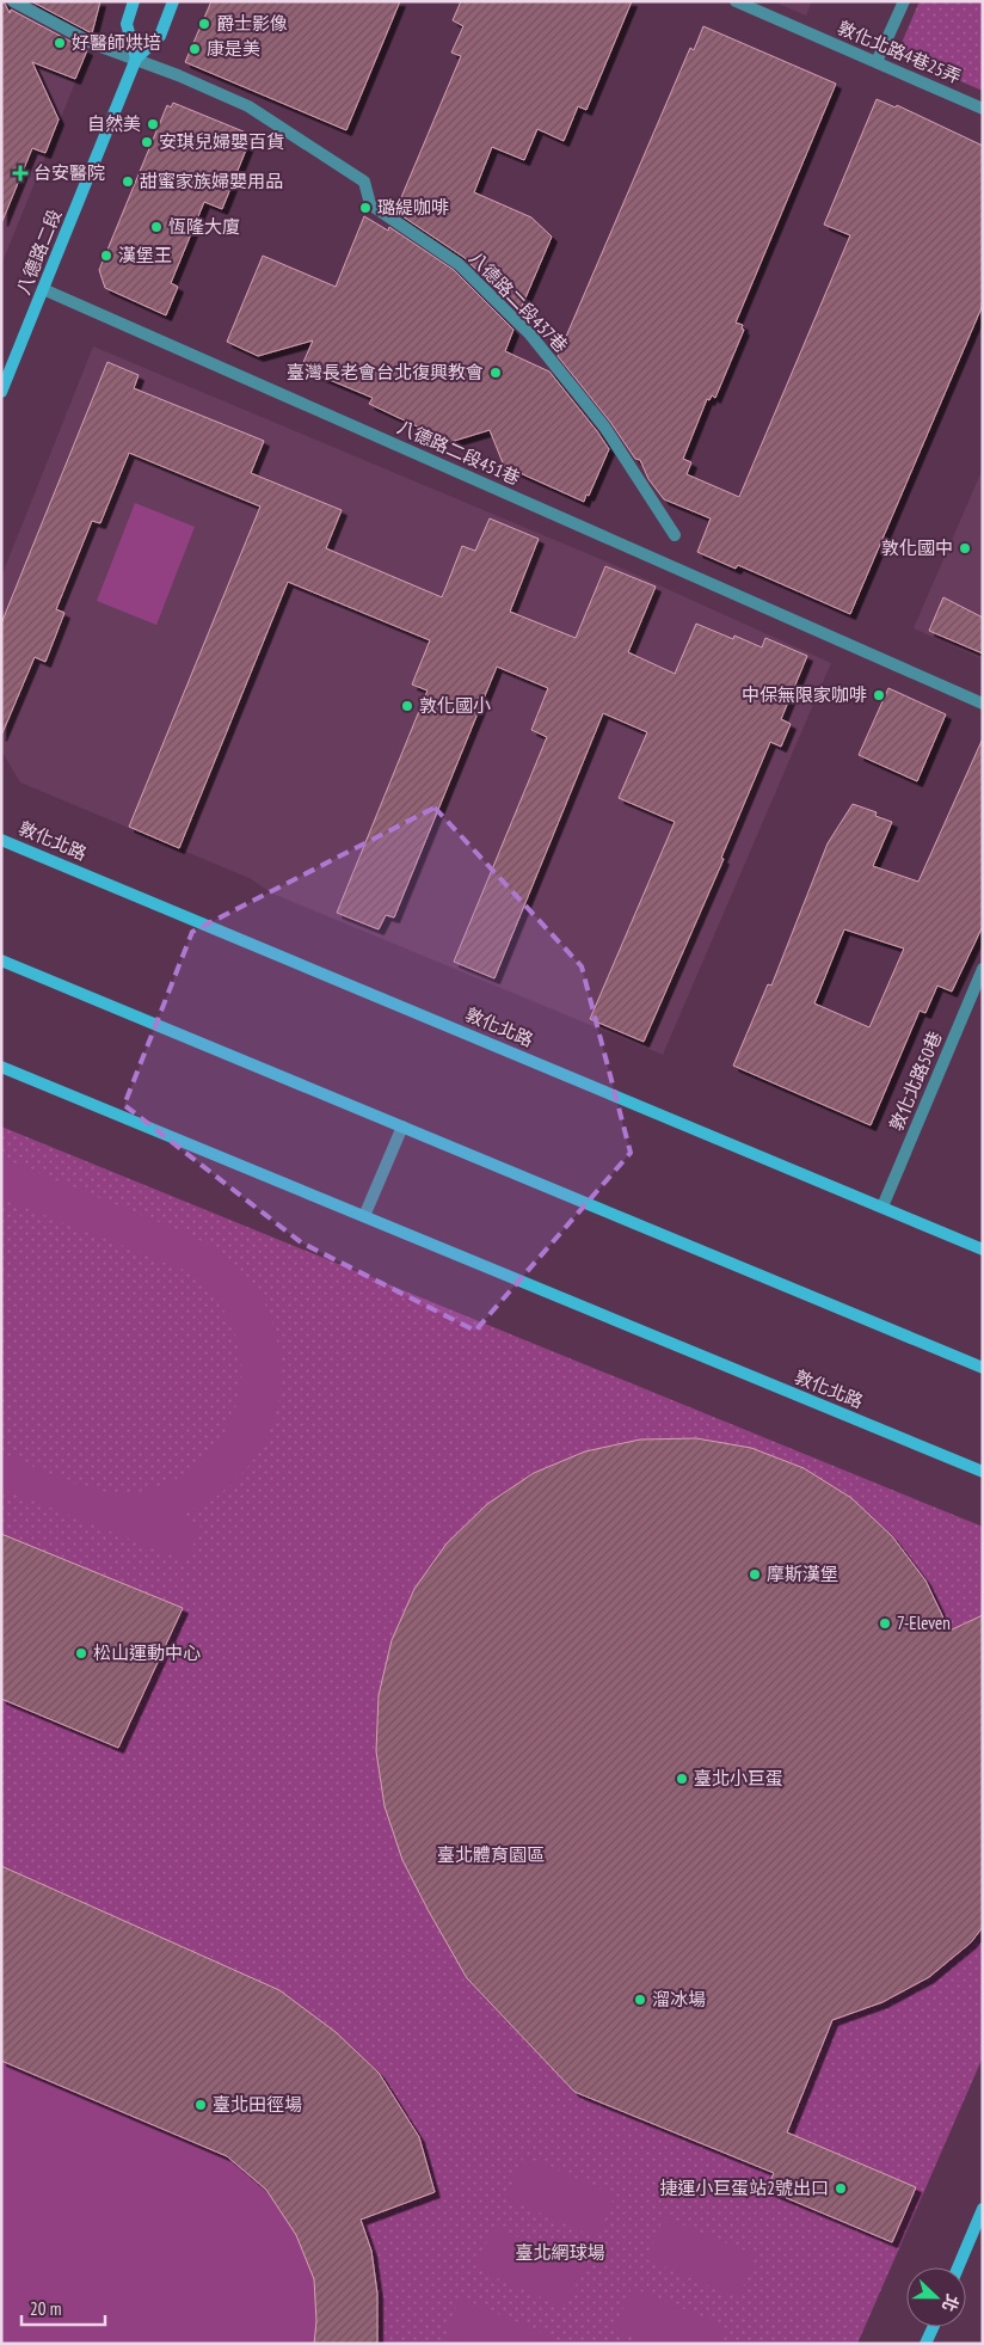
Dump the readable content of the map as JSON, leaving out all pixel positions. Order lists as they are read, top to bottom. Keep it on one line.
{"streets":{"main road":["八德路二段","敦化北路"],"street":["敦化北路4巷25弄","八德路二段437巷","八德路二段451巷","敦化北路50巷"]},"crossings":[["八德路二段","八德路二段437巷"],["八德路二段","八德路二段451巷"],["敦化北路","敦化北路50巷"]],"parks":["臺北體育園區","臺北網球場"],"places":{"other":["爵士影像","好醫師烘培","康是美","自然美","安琪兒婦嬰百貨","甜蜜家族婦嬰用品","璐緹咖啡","恆隆大廈","漢堡王","臺灣長老會台北復興教會","敦化國中","中保無限家咖啡","敦化國小","摩斯漢堡","7-Eleven","松山運動中心","臺北小巨蛋","溜冰場","臺北田徑場","捷運小巨蛋站2號出口"],"health":["台安醫院"]},"scale_bar":"20 m","north":"right"}
